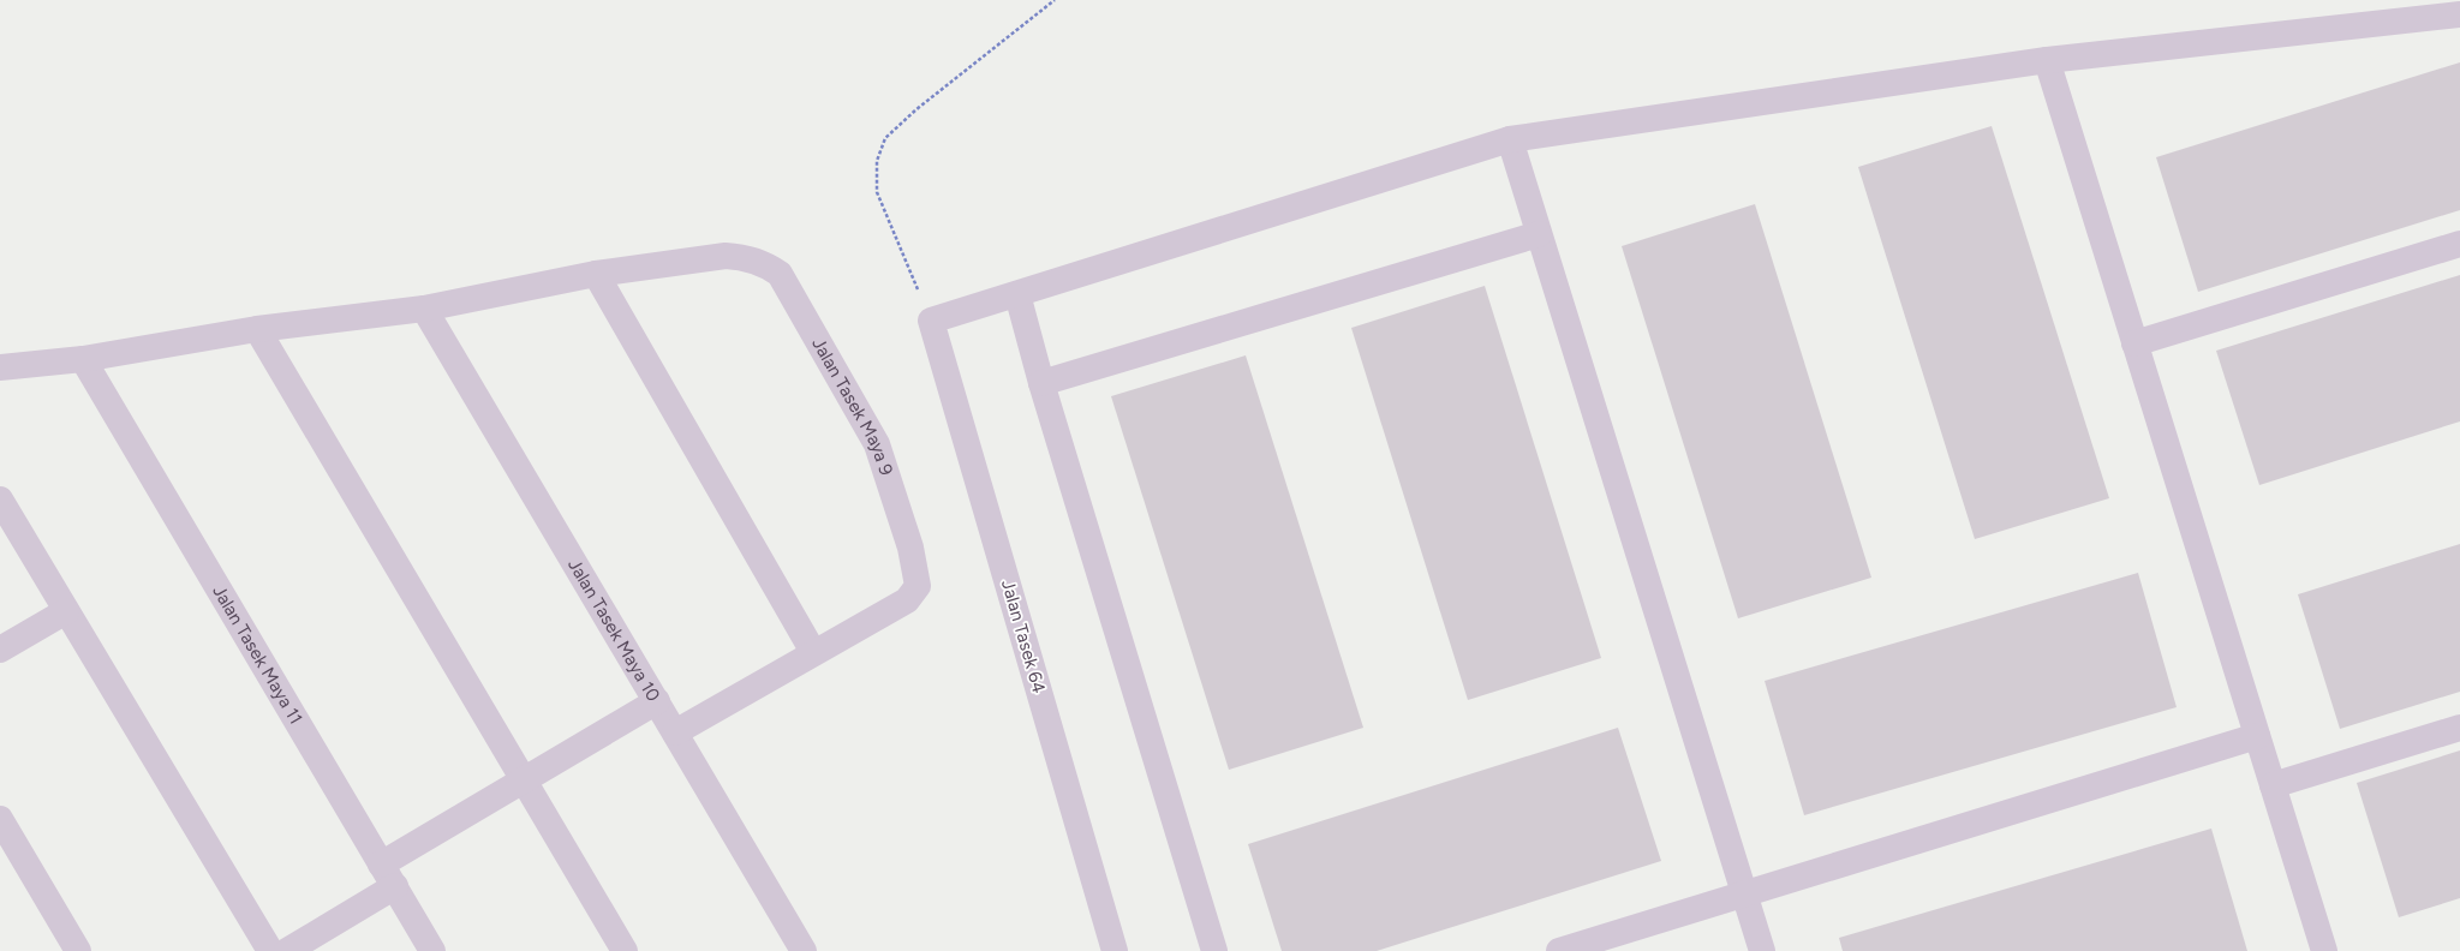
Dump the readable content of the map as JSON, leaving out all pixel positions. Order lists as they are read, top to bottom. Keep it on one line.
{"streets":{"street":["Jalan Tasek Maya 9","Jalan Tasek Maya 10","Jalan Tasek 64","Jalan Tasek Maya 11"]},"crossings":[["Jalan Tasek Maya 9","Jalan Tasek Maya 10"],["Jalan Tasek Maya 9","Jalan Tasek Maya 11"]]}
